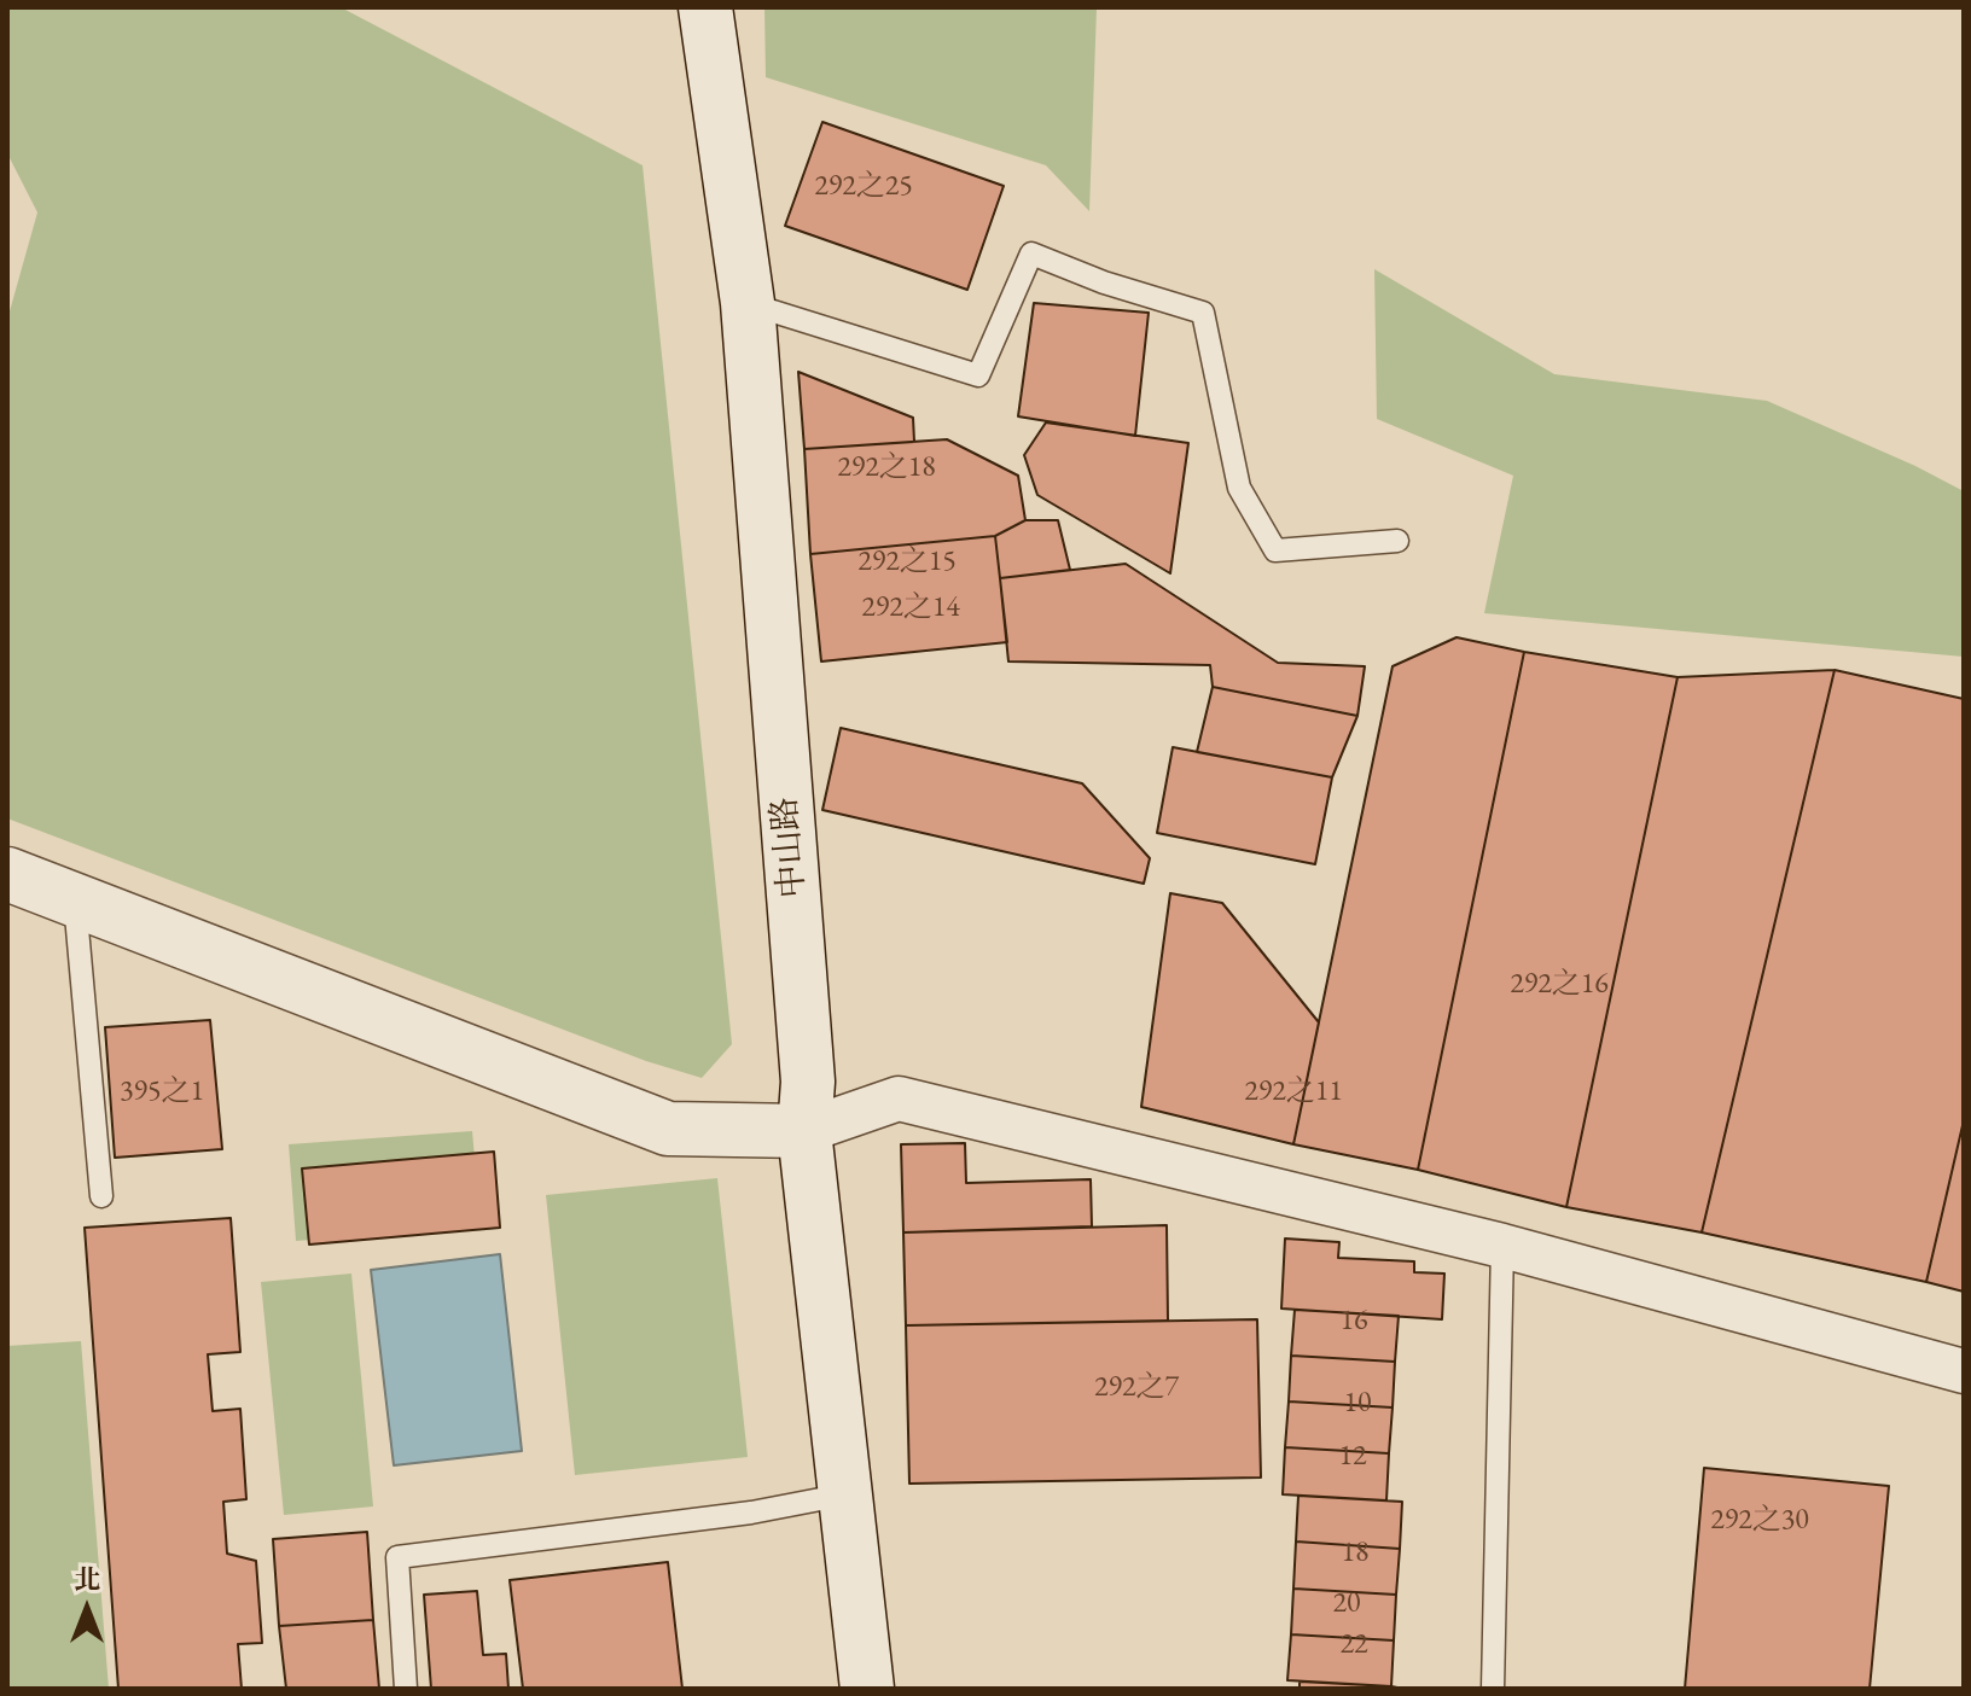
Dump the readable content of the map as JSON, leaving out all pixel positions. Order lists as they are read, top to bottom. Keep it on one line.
{"streets":{"main road":["中山路"]},"house_numbers":["292之25","292之18","292之15","292之14","292之16","395之1","292之11","16","292之7","10","12","292之30","18","20","22"],"north":"top"}
